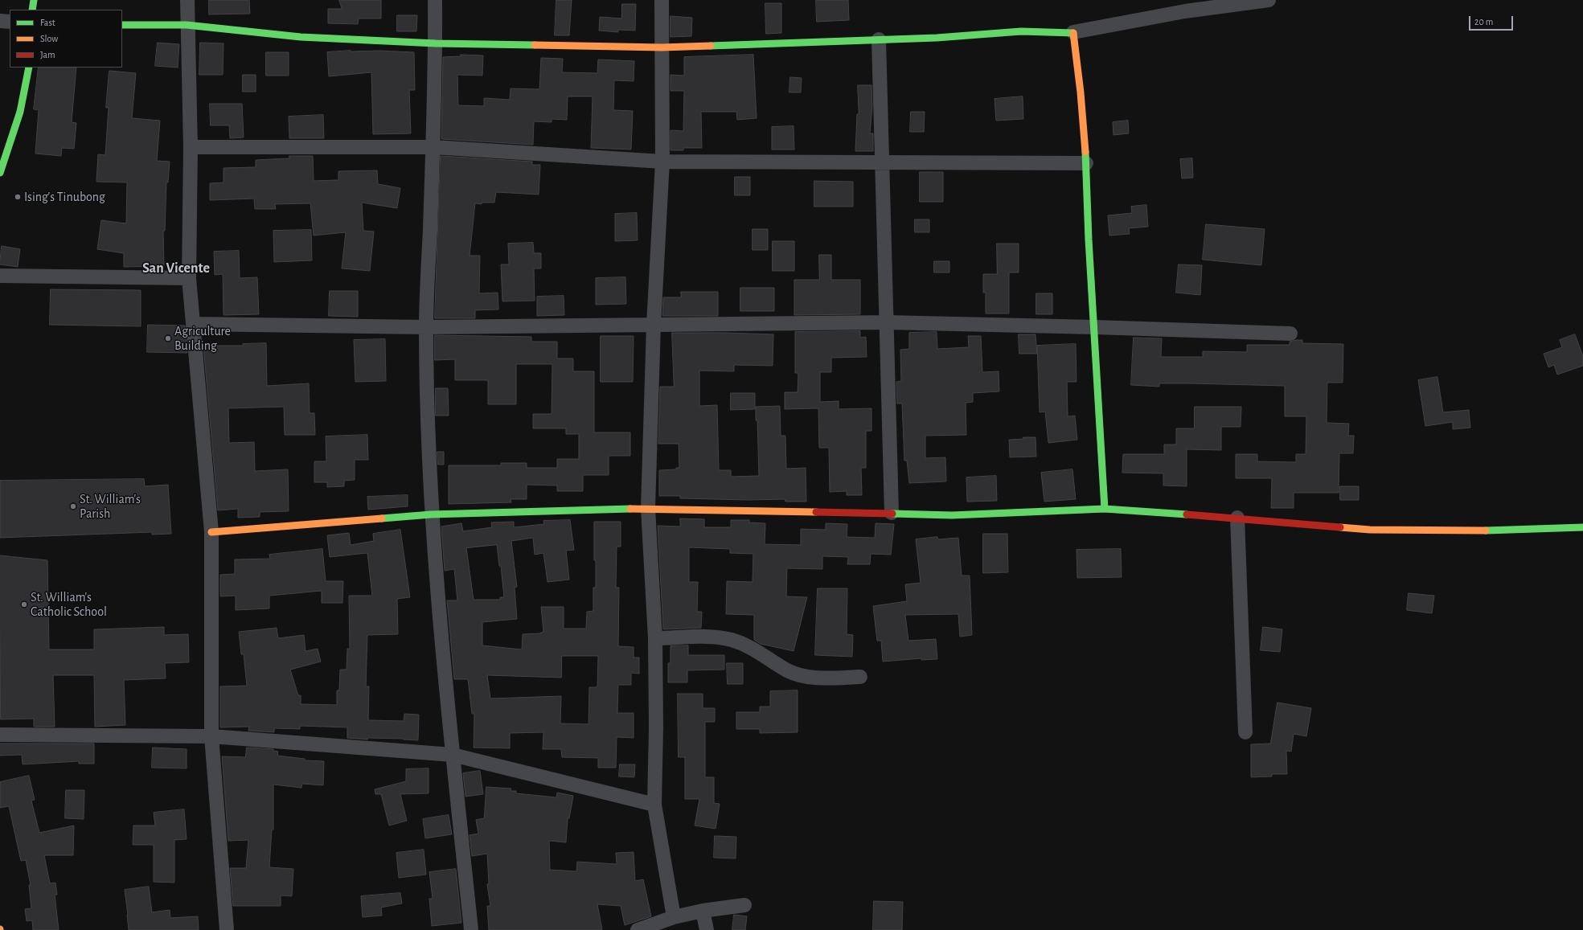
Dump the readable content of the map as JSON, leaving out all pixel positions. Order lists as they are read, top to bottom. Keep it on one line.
{"districts":["San Vicente"],"places":["Ising's Tinubong","Agriculture Building","St. William's Parish","St. William's Catholic School"],"legend":["Fast","Slow","Jam"],"scale_bar":"20 m"}
